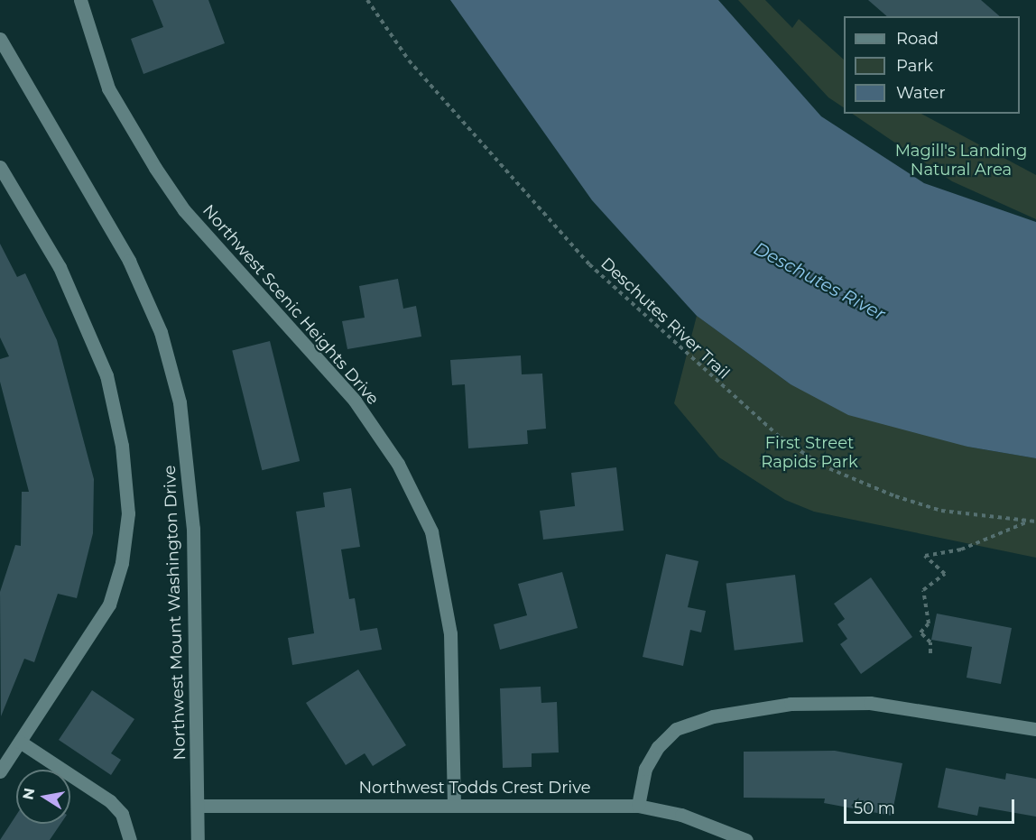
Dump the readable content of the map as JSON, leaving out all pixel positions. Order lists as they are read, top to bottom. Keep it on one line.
{"streets":{"street":["Northwest Scenic Heights Drive","Northwest Mount Washington Drive","Northwest Todds Crest Drive"],"path":["Deschutes River Trail"]},"crossings":[["Northwest Scenic Heights Drive","Northwest Todds Crest Drive"],["Northwest Mount Washington Drive","Northwest Todds Crest Drive"]],"water":["Deschutes River"],"parks":["Magill's Landing Natural Area","First Street Rapids Park"],"legend":["Road","Park","Water"],"scale_bar":"50 m","north":"left"}
